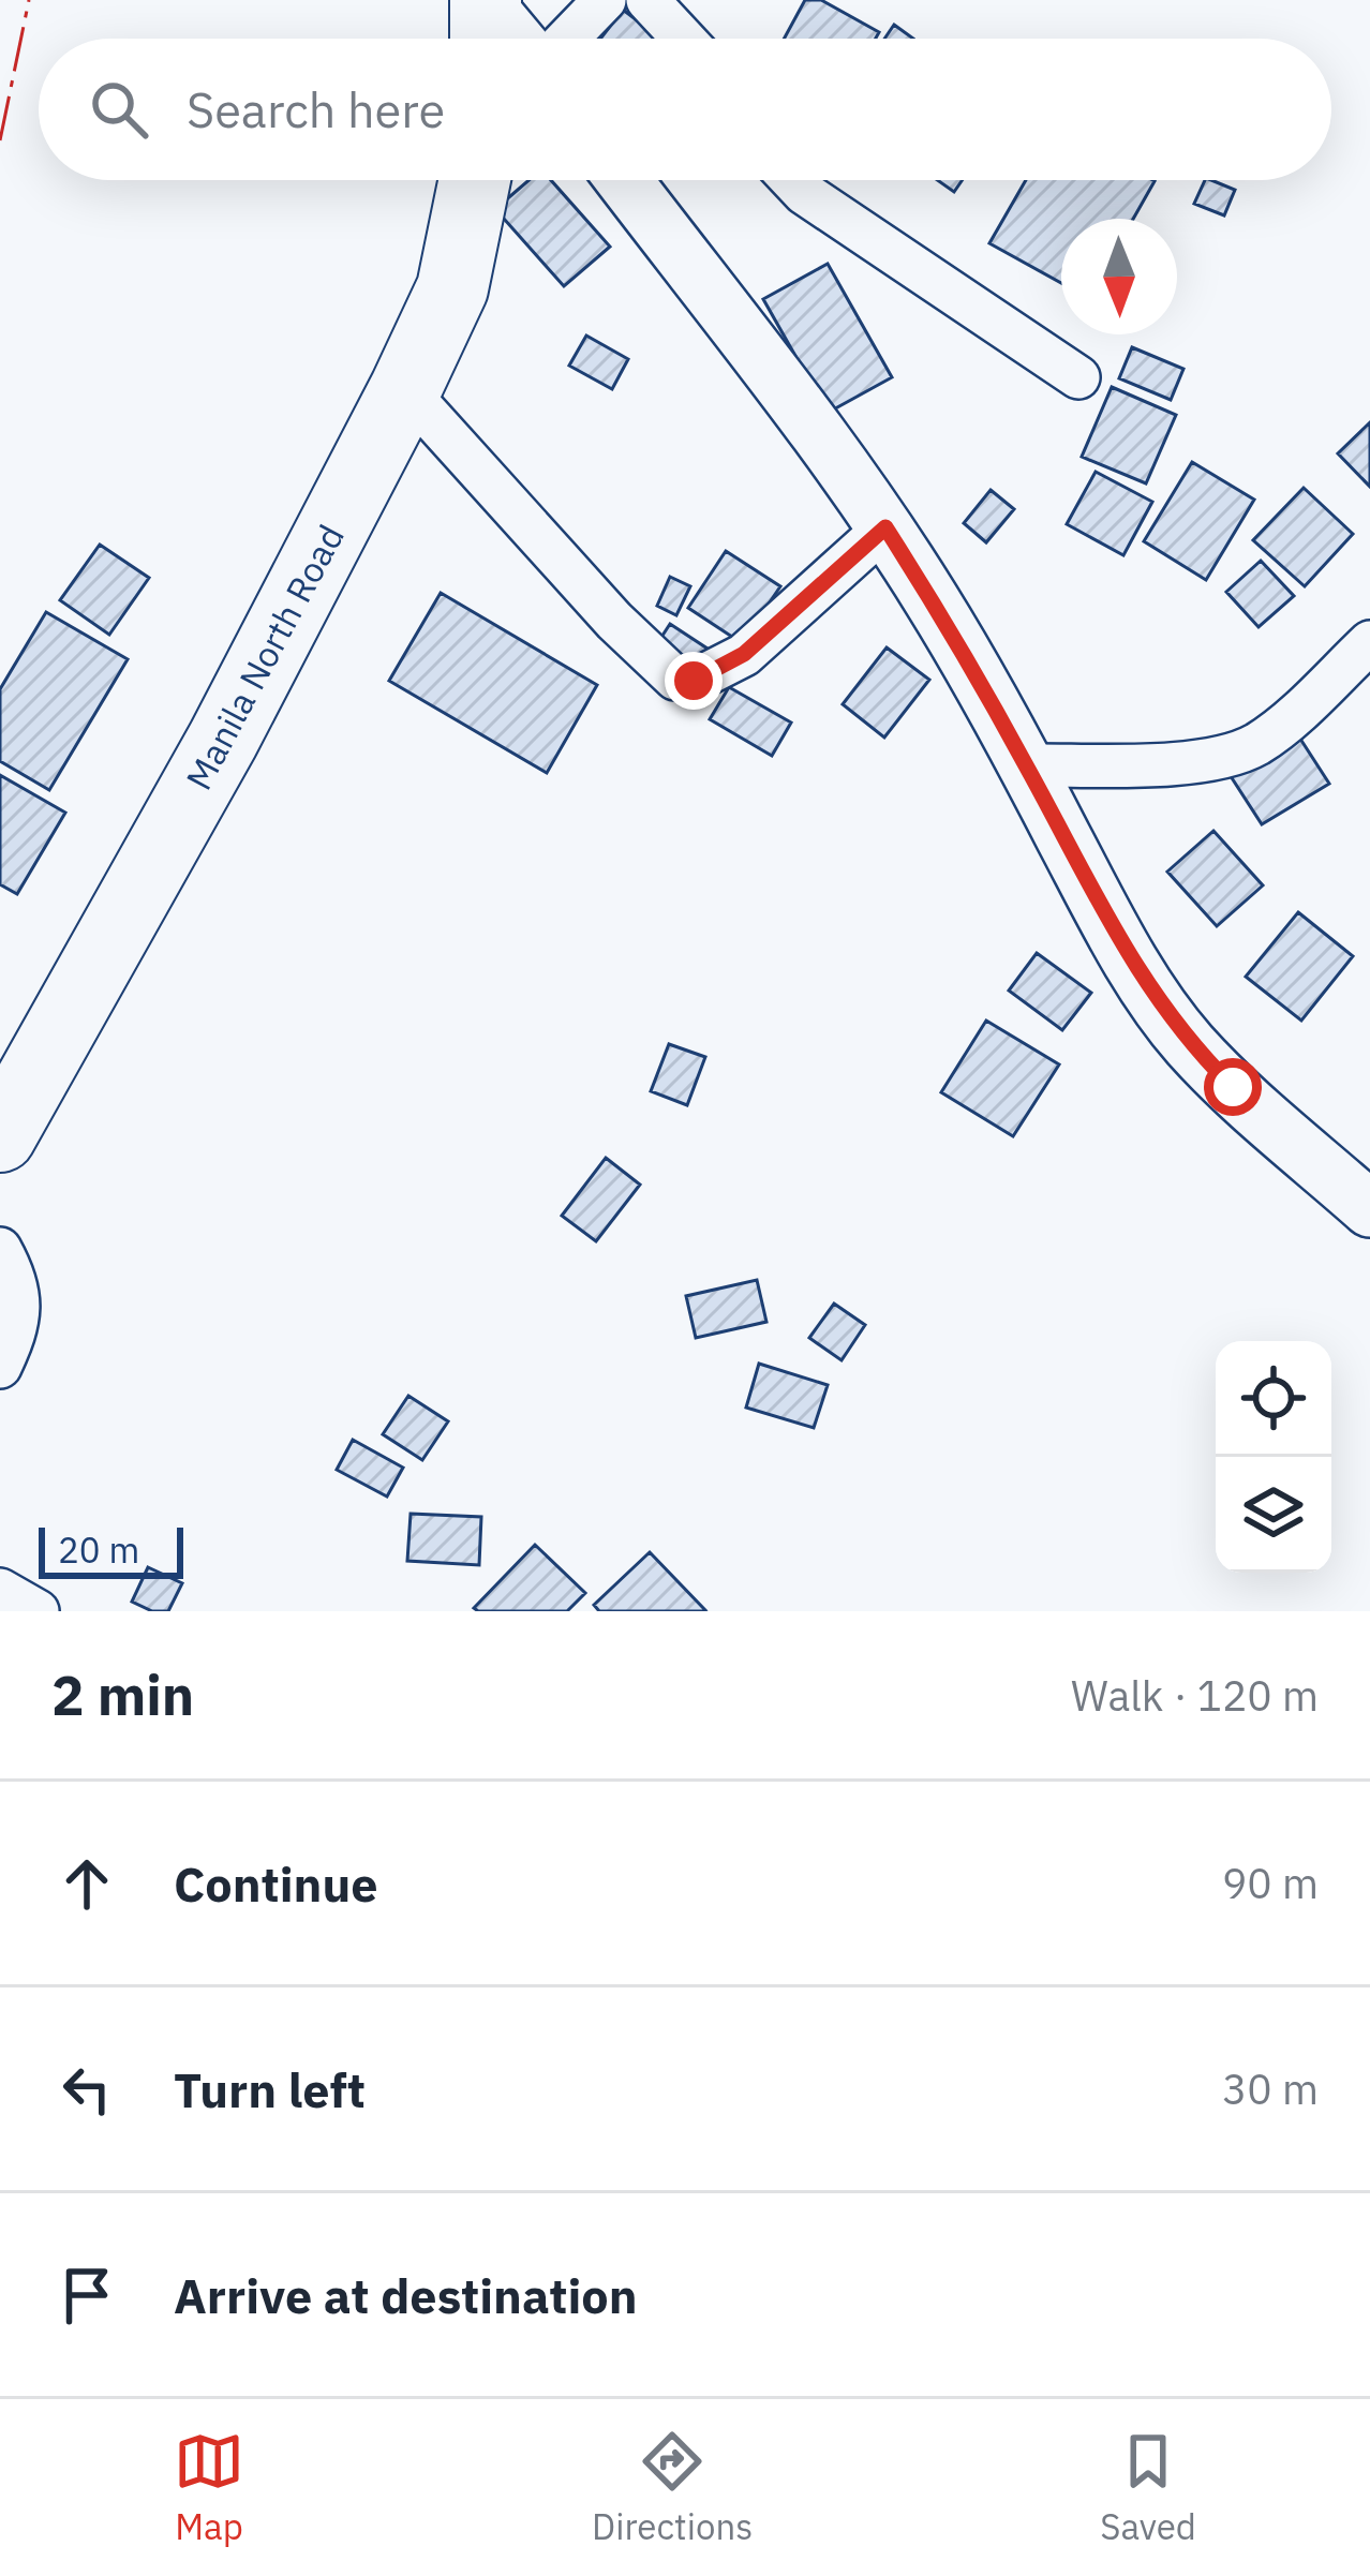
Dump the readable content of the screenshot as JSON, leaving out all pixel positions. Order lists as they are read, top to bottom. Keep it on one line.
{"streets":{"highway":["Manila North Road"]},"scale_bar":"20 m","north":"bottom","page":{"search":"Search here","scale":"20 m","heading":["2 min","Walk · 120 m"],"list":[["Continue","90 m"],["Turn left","30 m"],"Arrive at destination"],"nav":["Map","Directions","Saved"]}}
